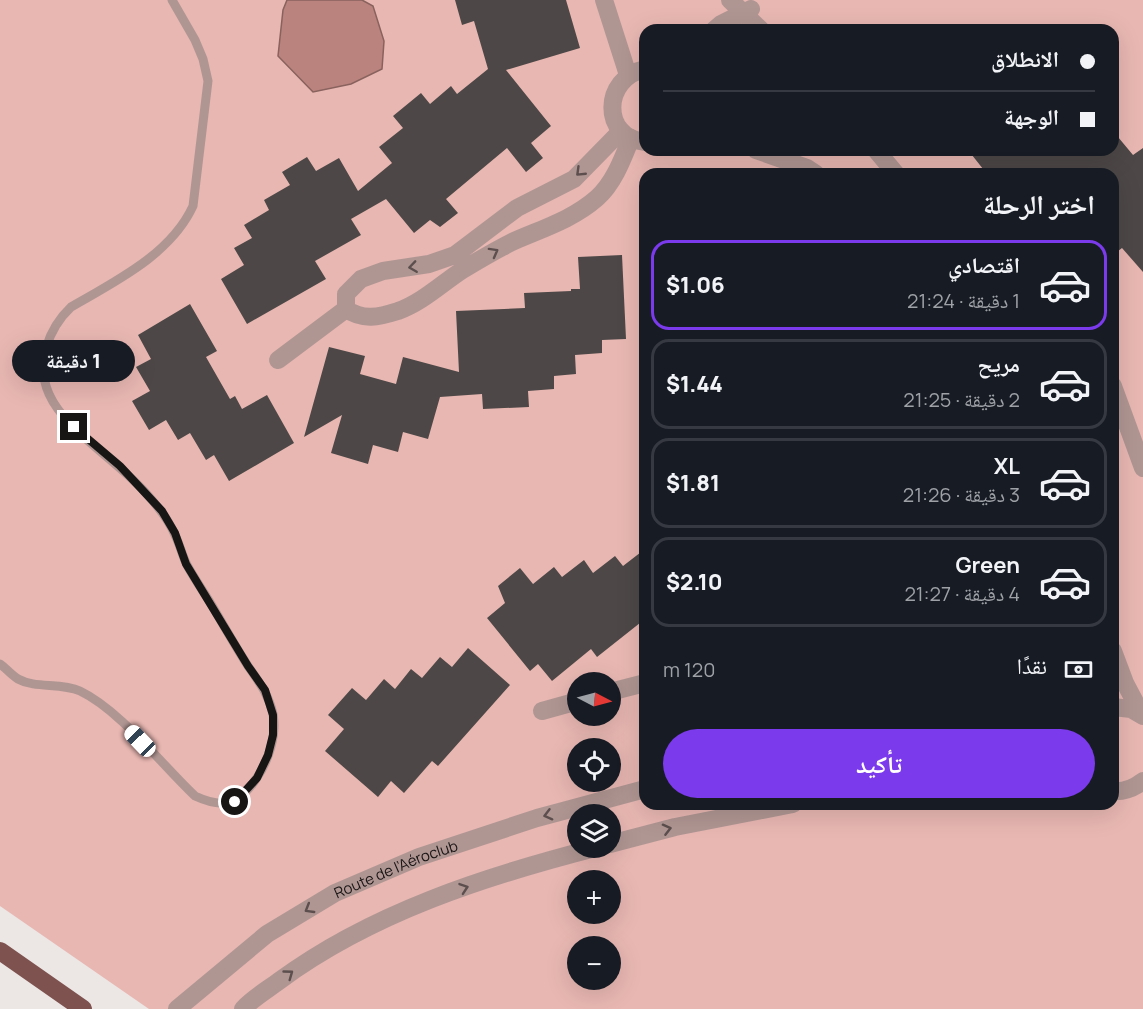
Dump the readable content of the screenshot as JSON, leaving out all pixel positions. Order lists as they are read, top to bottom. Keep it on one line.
{"streets":{"street":["Route de l’Aéroclub"]},"north":"right","page":{"banner":["الانطلاق","الوجهة"],"heading":"اختر الرحلة","list":[{"name":"اقتصادي","note":"1 دقيقة · 21:24","value":"$1.06"},{"name":"مريح","note":"2 دقيقة · 21:25","value":"$1.44"},{"name":"XL","note":"3 دقيقة · 21:26","value":"$1.81"},{"name":"Green","note":"4 دقيقة · 21:27","value":"$2.10"}],"bubble":"1 دقيقة","pay":["نقدًا","120 m"],"map_buttons":["+","−"],"buttons":"تأكيد"}}
